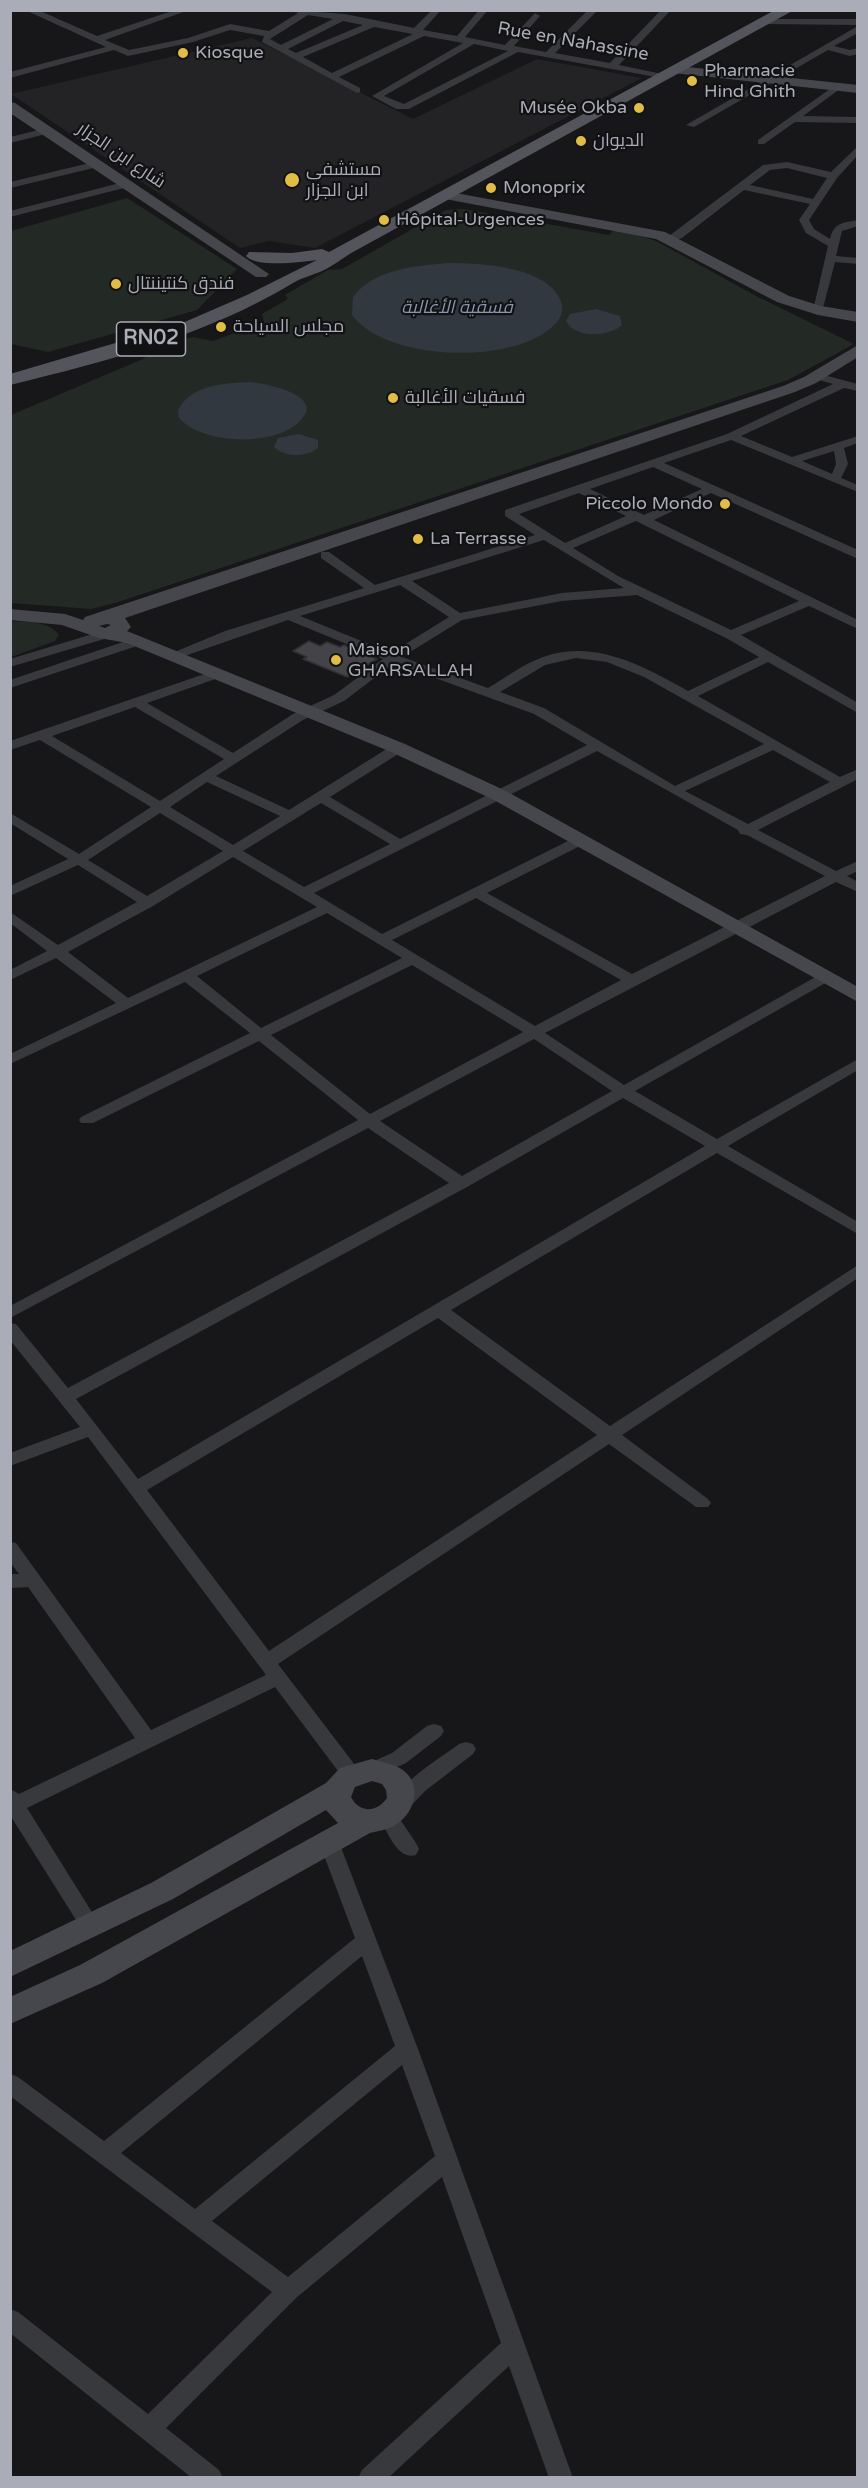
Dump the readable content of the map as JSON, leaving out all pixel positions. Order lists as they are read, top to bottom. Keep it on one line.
{"streets":{"main road":["RN02"],"street":["Rue en Nahassine","شارع ابن الجزار"]},"crossings":[["شارع ابن الجزار","RN02"]],"water":["فسقية الأغالبة"],"places":["Kiosque","Pharmacie Hind Ghith","Musée Okba","الديوان","مستشفى ابن الجزار","Monoprix","Hôpital-Urgences","فندق كنتيننتال","مجلس السياحة","فسقيات الأغالبة","Piccolo Mondo","La Terrasse","Maison GHARSALLAH"]}
